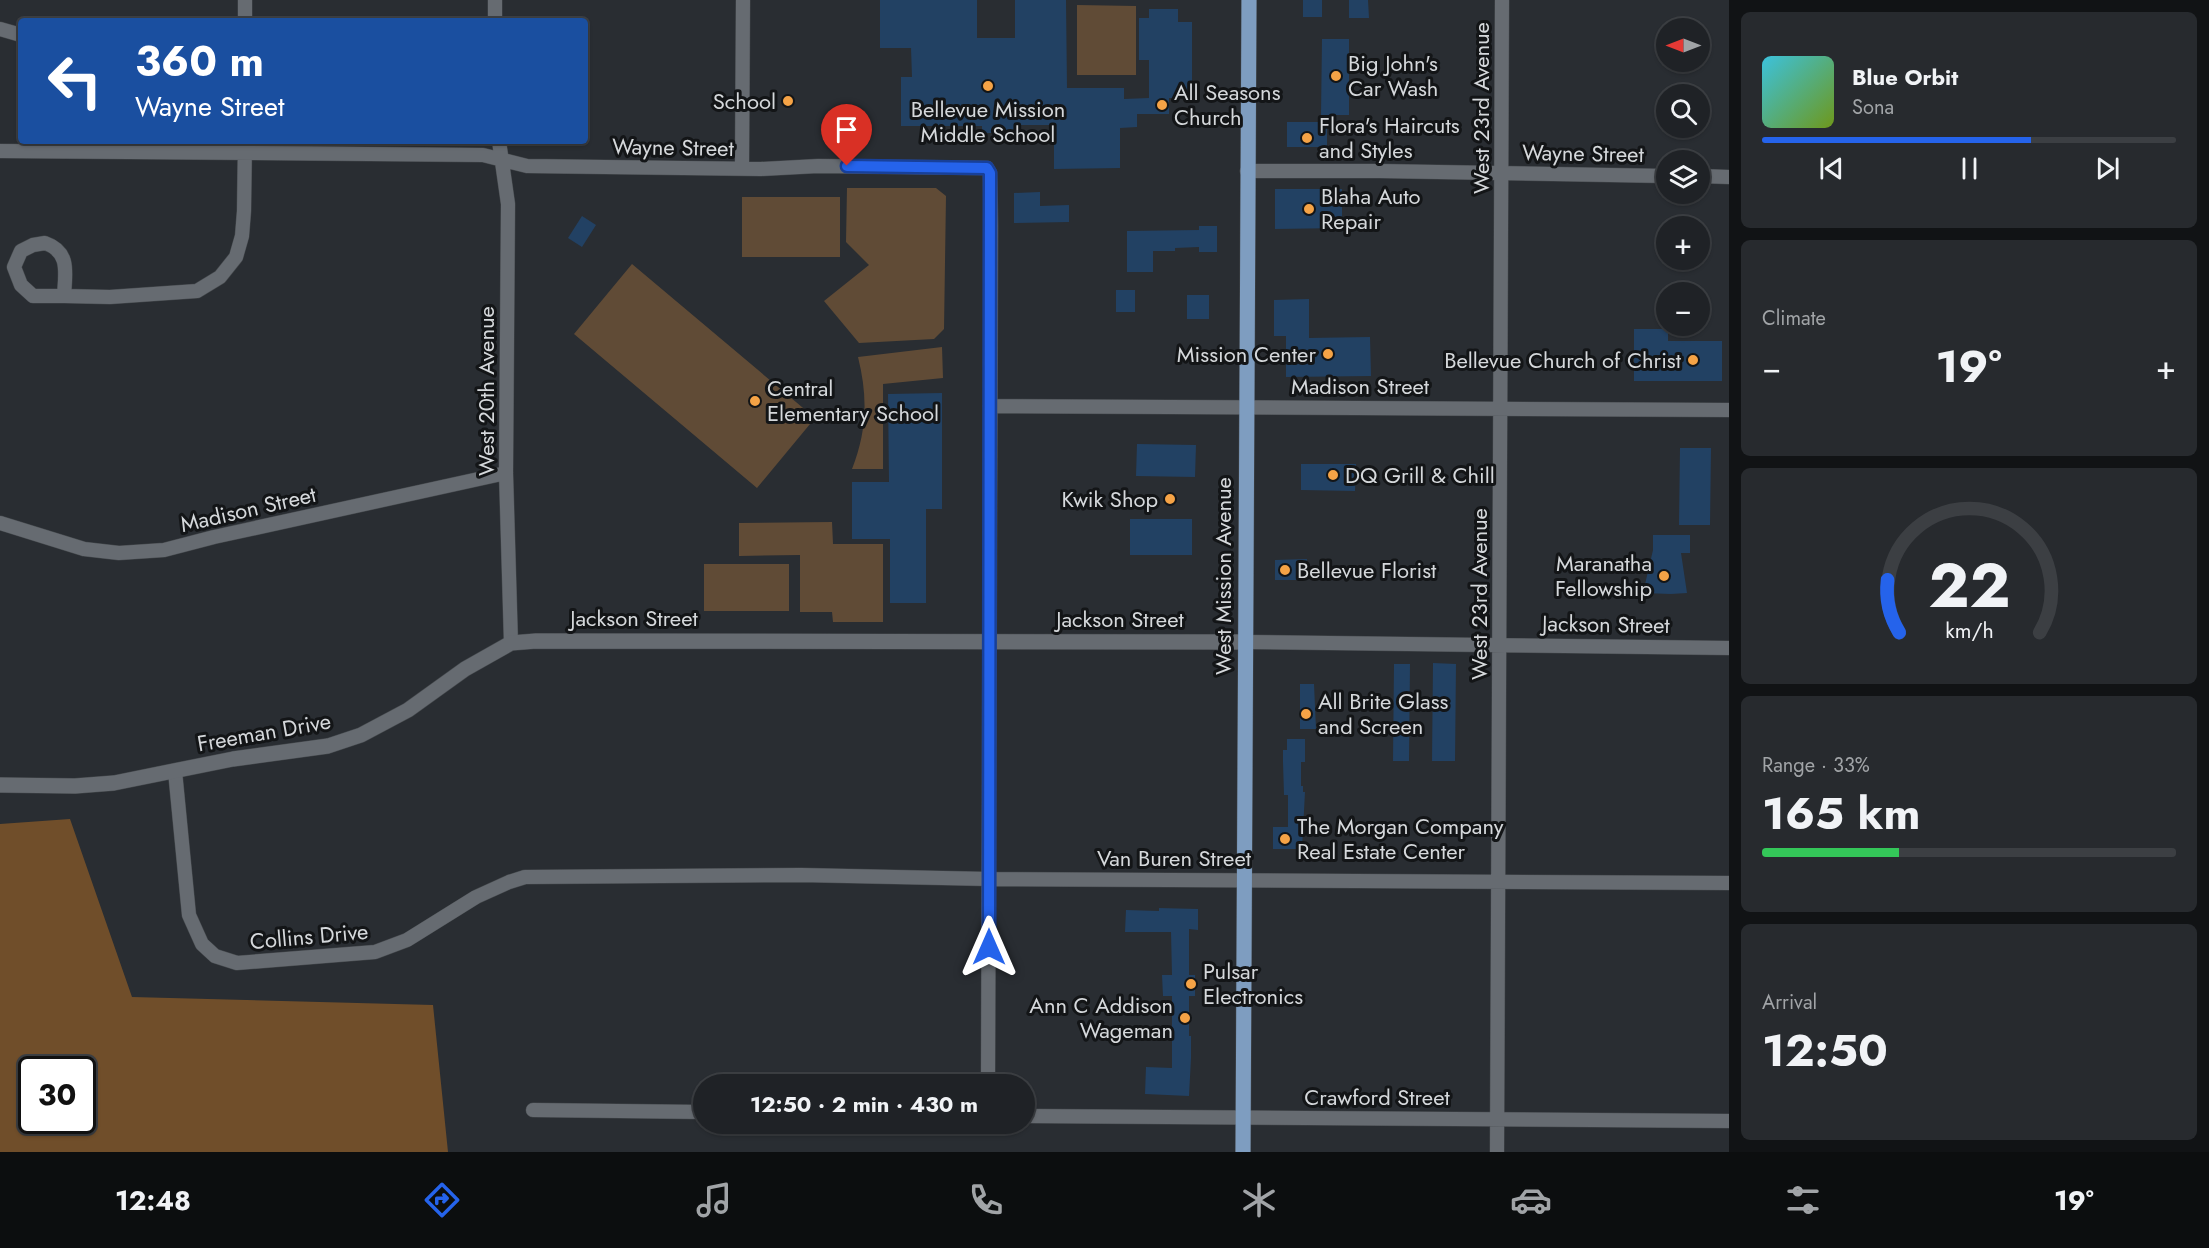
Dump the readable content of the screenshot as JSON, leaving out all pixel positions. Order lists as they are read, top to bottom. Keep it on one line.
{"streets":{"main road":["West Mission Avenue"],"street":["West 23rd Avenue","Wayne Street","Madison Street","West 20th Avenue","Jackson Street","Freeman Drive","Van Buren Street","Collins Drive","Crawford Street"]},"crossings":[["West 23rd Avenue","Wayne Street"],["West 23rd Avenue","Madison Street"],["West 23rd Avenue","Jackson Street"],["West 23rd Avenue","Van Buren Street"],["West 23rd Avenue","Crawford Street"],["Wayne Street","Madison Street"],["Wayne Street","West 20th Avenue"],["Wayne Street","West Mission Avenue"],["Madison Street","West 20th Avenue"],["Madison Street","West Mission Avenue"],["West 20th Avenue","Jackson Street"],["West 20th Avenue","Freeman Drive"],["West Mission Avenue","Jackson Street"],["West Mission Avenue","Van Buren Street"],["West Mission Avenue","Crawford Street"],["Jackson Street","Freeman Drive"],["Freeman Drive","Collins Drive"],["Van Buren Street","Collins Drive"]],"places":["Big John's Car Wash","Bellevue Mission Middle School","School","All Seasons Church","Flora's Haircuts and Styles","Blaha Auto Repair","Mission Center","Bellevue Church of Christ","Central Elementary School","DQ Grill & Chill","Kwik Shop","Bellevue Florist","Maranatha Fellowship","All Brite Glass and Screen","The Morgan Company Real Estate Center","Pulsar Electronics","Ann C Addison Wageman"],"north":"left","page":{"map_buttons":["+","−"],"turn":["360 m","Wayne Street"],"song":["Blue Orbit","Sona"],"tile":["Climate",["Range · 33%","165 km"],["Arrival","12:50"]],"heat":["−","19°","+"],"limit":"30","trip":"12:50 · 2 min · 430 m","tabs":["12:48","19°"],"gauge":["22","km/h"]}}
